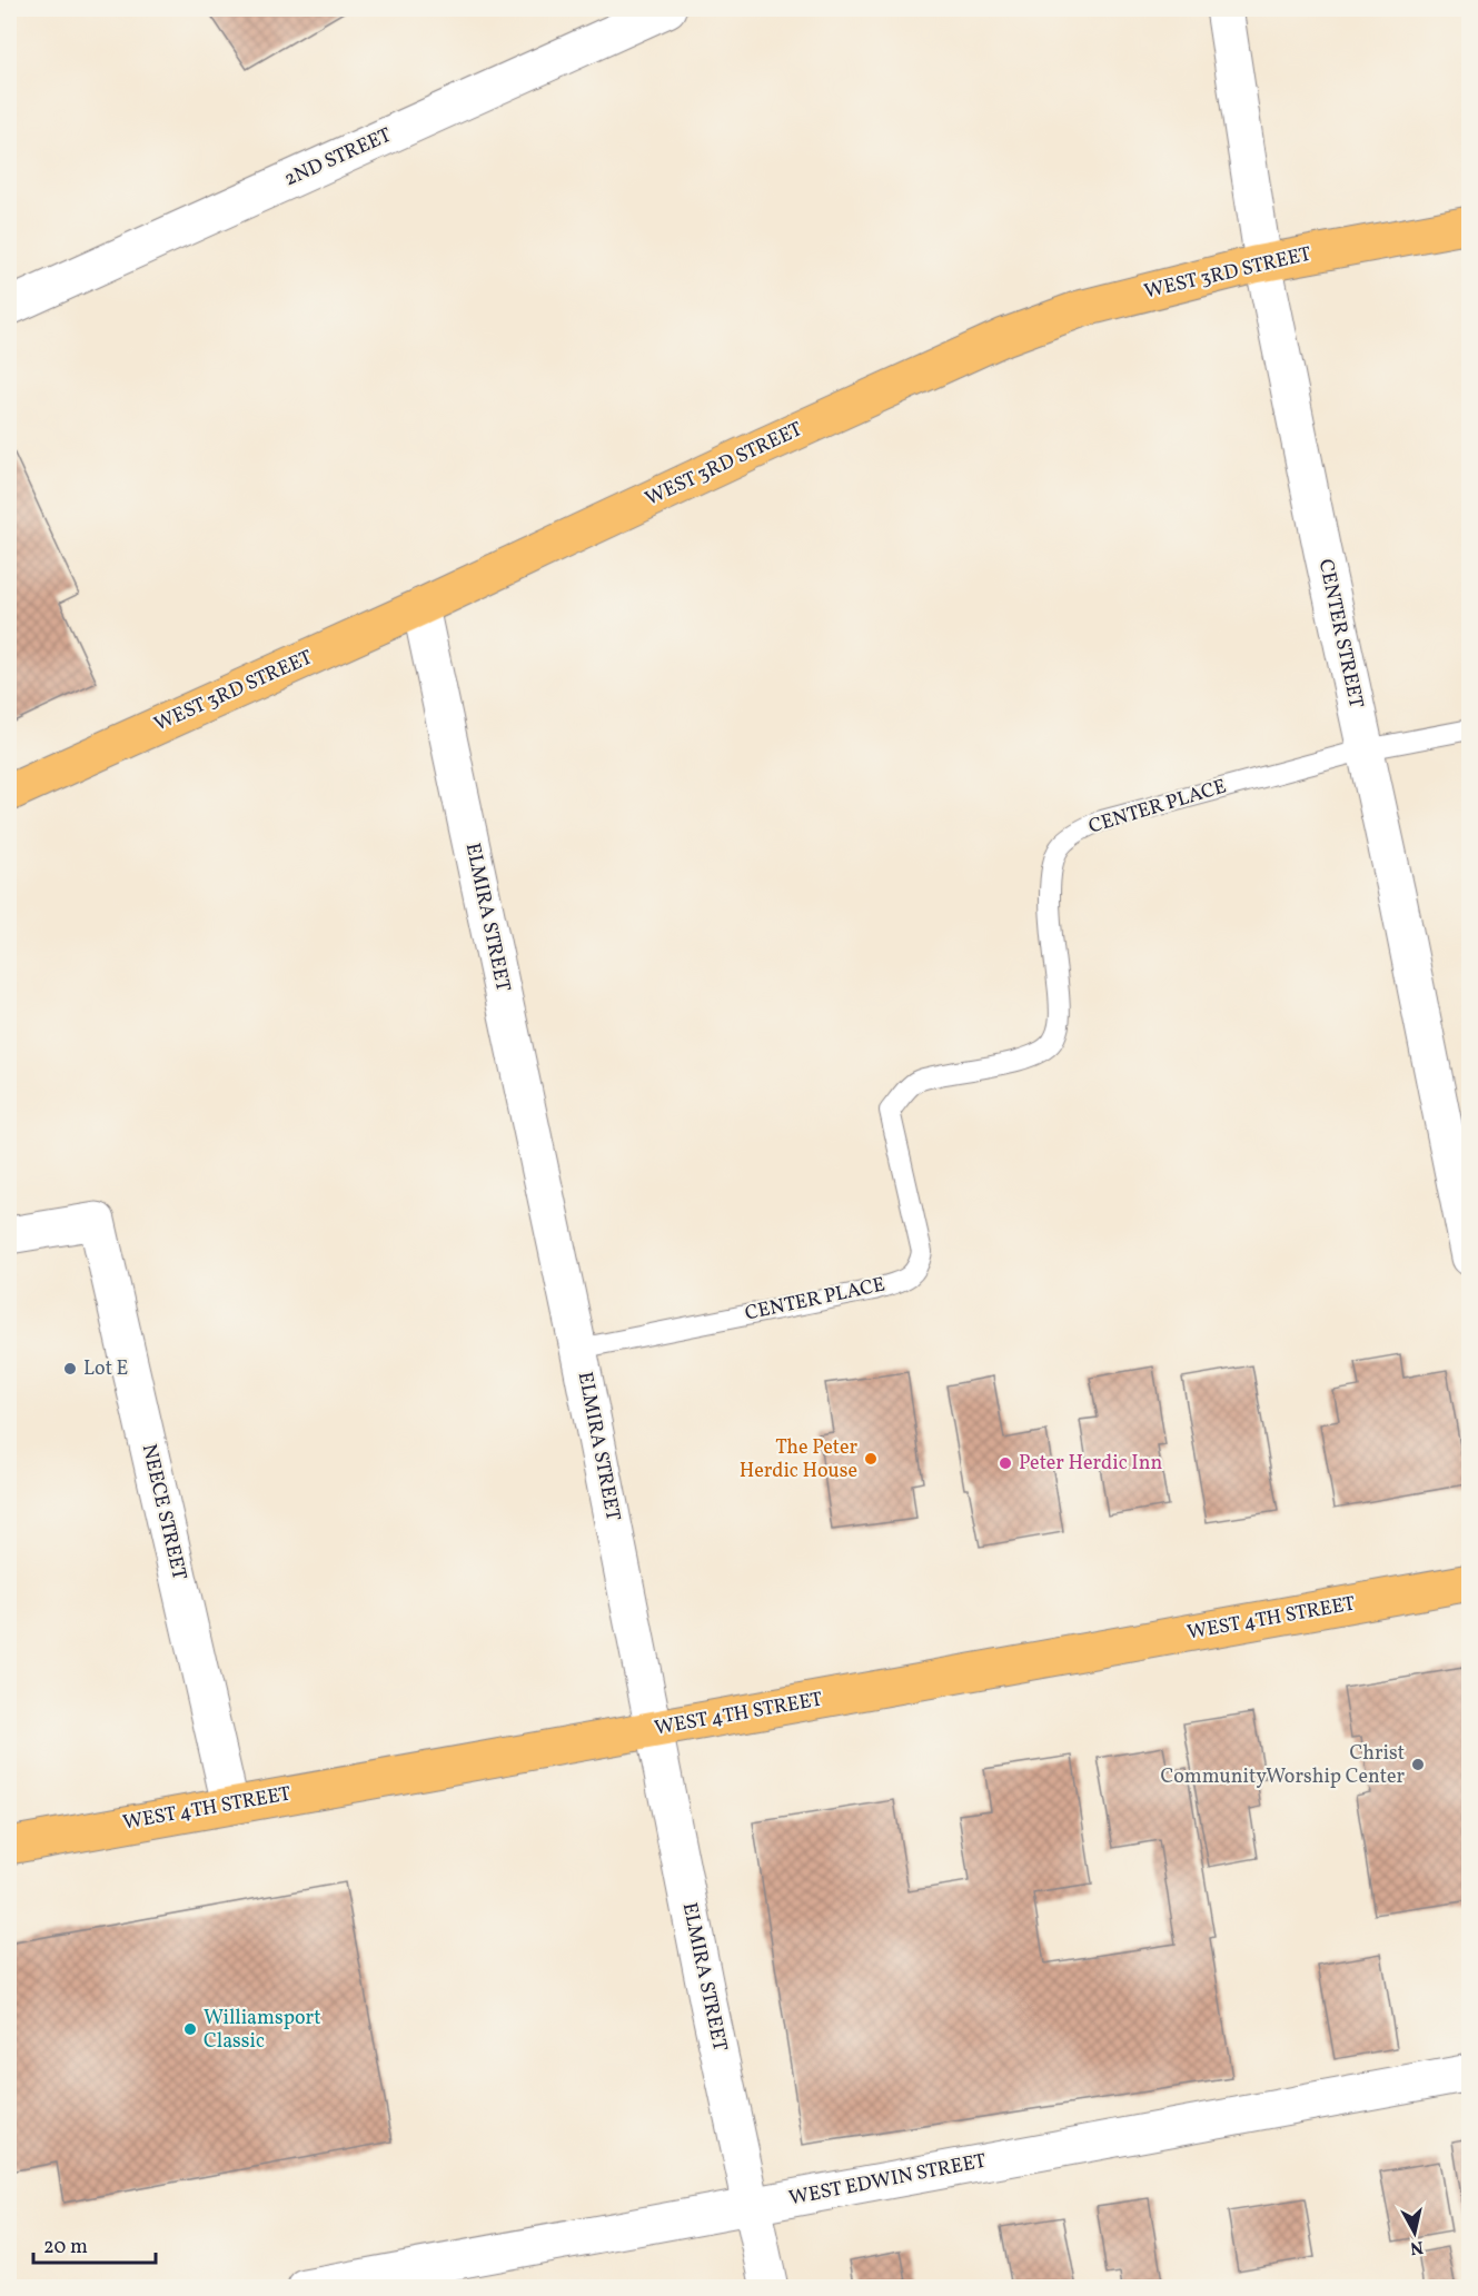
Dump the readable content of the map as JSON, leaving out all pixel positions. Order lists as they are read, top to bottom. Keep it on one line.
{"streets":{"main road":["WEST 3RD STREET","WEST 4TH STREET"],"street":["2ND STREET","CENTER STREET","ELMIRA STREET","NEECE STREET","WEST EDWIN STREET"],"lane":["CENTER PLACE"]},"crossings":[["WEST 3RD STREET","CENTER STREET"],["WEST 3RD STREET","ELMIRA STREET"],["CENTER STREET","CENTER PLACE"],["CENTER PLACE","ELMIRA STREET"],["ELMIRA STREET","WEST 4TH STREET"],["ELMIRA STREET","WEST EDWIN STREET"],["NEECE STREET","WEST 4TH STREET"]],"places":["Lot E","The Peter Herdic House","Peter Herdic Inn","Christ CommunityWorship Center","Williamsport Classic"],"scale_bar":"20 m","north":"bottom"}
